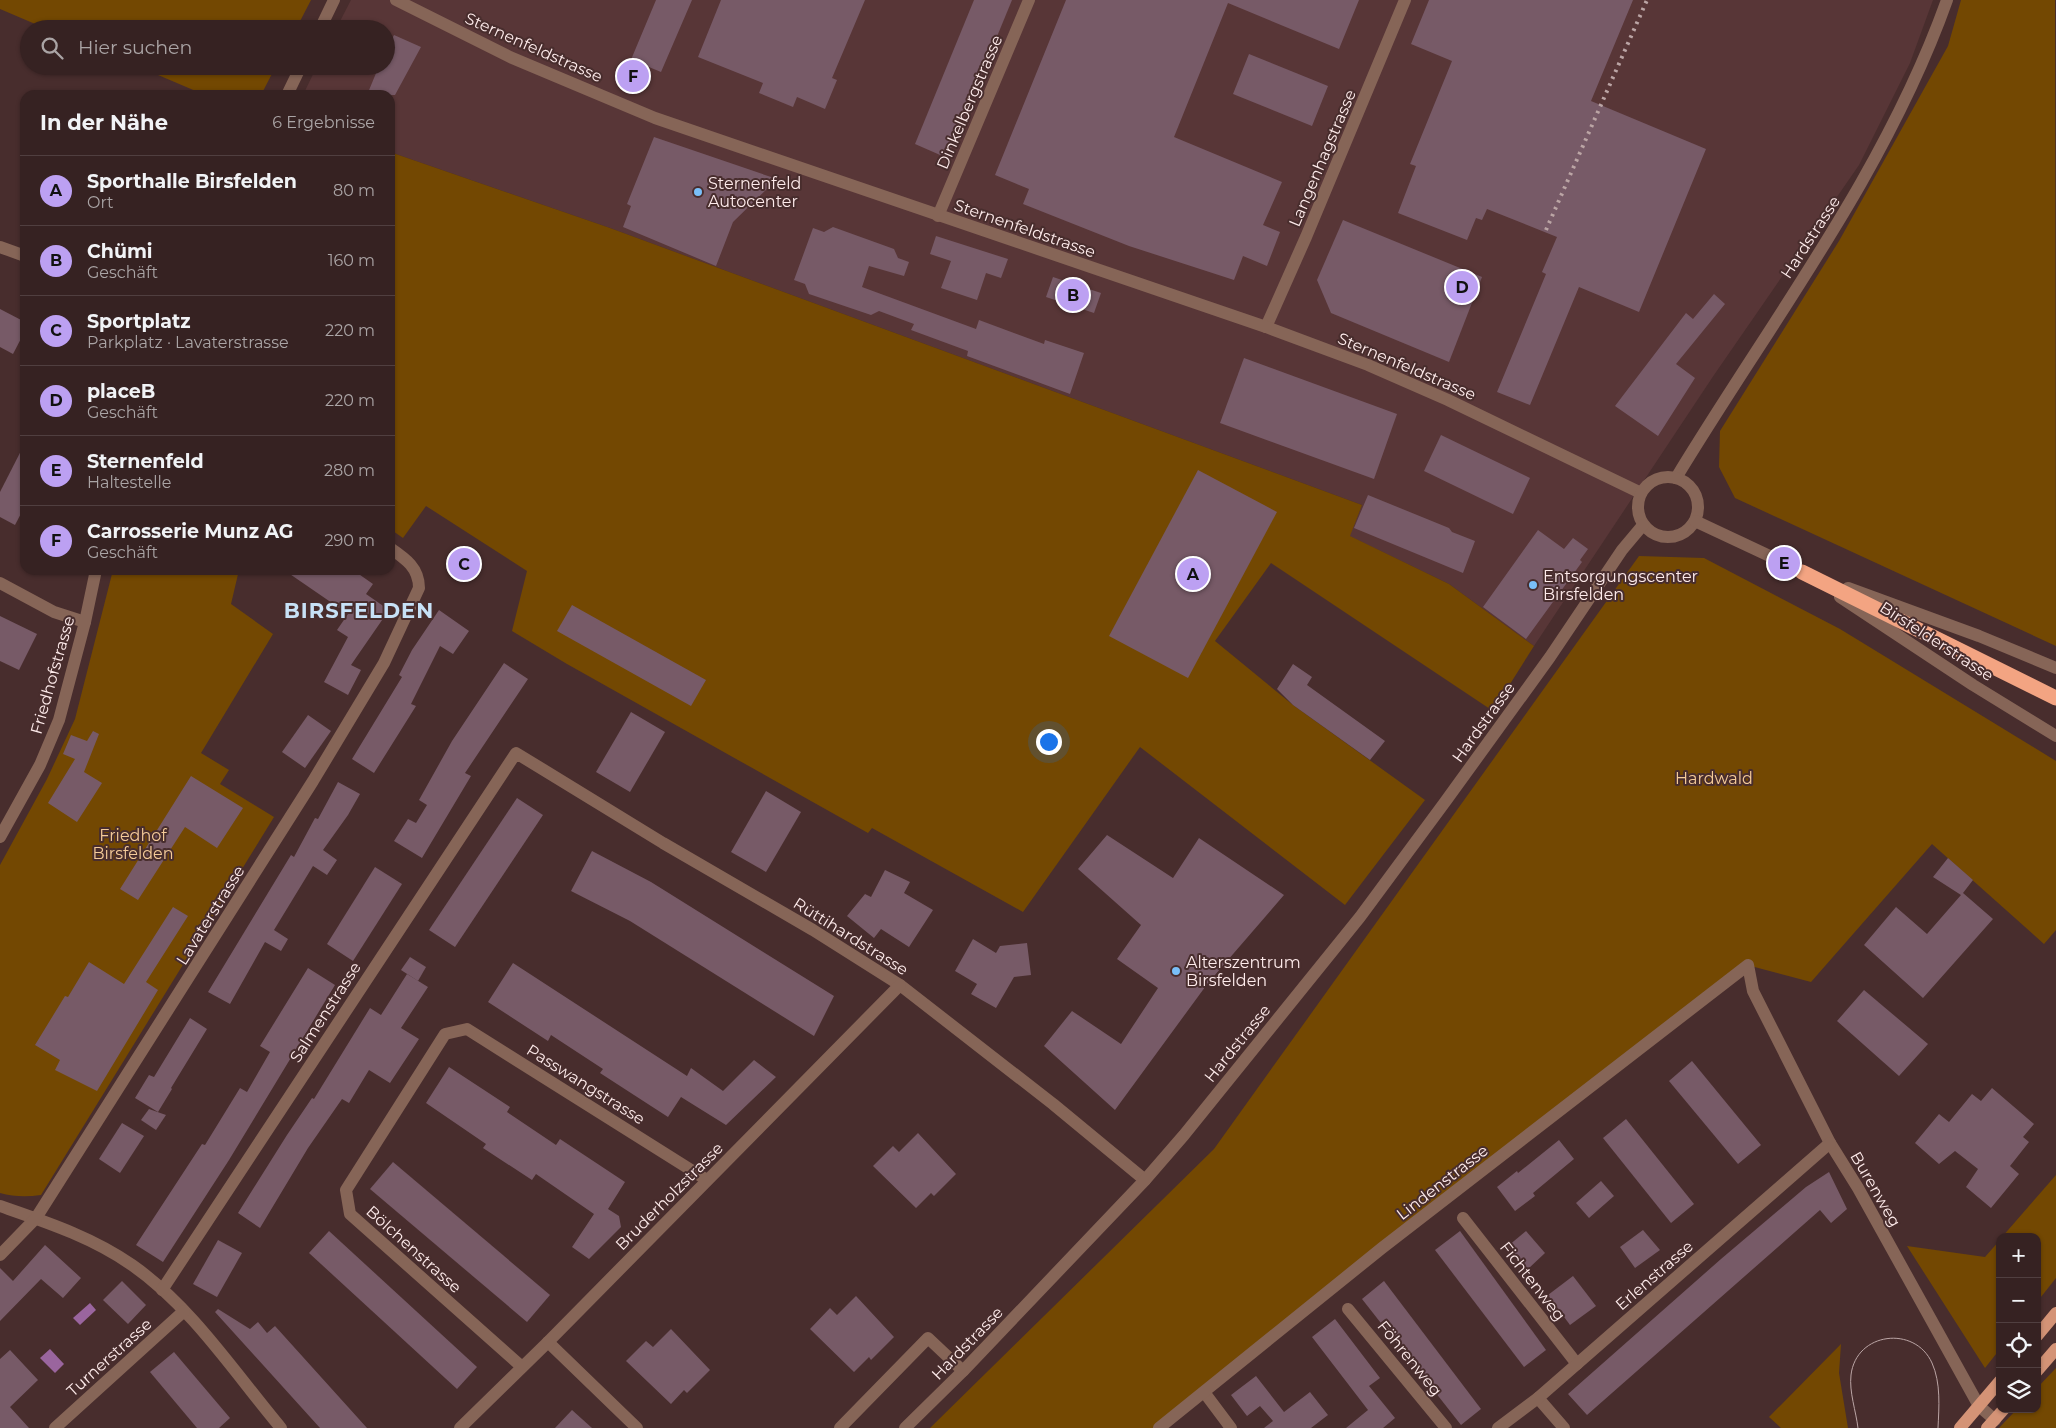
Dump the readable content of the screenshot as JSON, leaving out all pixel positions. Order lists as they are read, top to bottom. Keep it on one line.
{"streets":{"street":["Sternenfeldstrasse","Dinkelbergstrasse","Langenhagstrasse","Hardstrasse","Birsfelderstrasse","Friedhofstrasse","Lavaterstrasse","Rüttihardstrasse","Salmenstrasse","Passwangstrasse","Lindenstrasse","Burenweg","Bruderholzstrasse","Bölchenstrasse","Erlenstrasse","Fichtenweg","Turnerstrasse","Föhrenweg"]},"crossings":[["Sternenfeldstrasse","Dinkelbergstrasse"],["Sternenfeldstrasse","Langenhagstrasse"],["Sternenfeldstrasse","Hardstrasse"],["Sternenfeldstrasse","Birsfelderstrasse"],["Hardstrasse","Birsfelderstrasse"],["Hardstrasse","Rüttihardstrasse"],["Rüttihardstrasse","Salmenstrasse"],["Rüttihardstrasse","Bruderholzstrasse"],["Passwangstrasse","Bruderholzstrasse"],["Passwangstrasse","Bölchenstrasse"],["Lindenstrasse","Burenweg"],["Burenweg","Erlenstrasse"],["Bruderholzstrasse","Bölchenstrasse"],["Erlenstrasse","Fichtenweg"]],"districts":["BIRSFELDEN"],"parks":["Hardwald","Friedhof Birsfelden"],"places":["Sternenfeld Autocenter","Entsorgungscenter Birsfelden","Alterszentrum Birsfelden"],"page":{"search":"Hier suchen","pins":["F","D","B","E","C","A"],"heading":["In der Nähe","6 Ergebnisse"],"list":[{"mark":"A","name":"Sporthalle Birsfelden","note":"Ort","value":"80 m"},{"mark":"B","name":"Chümi","note":"Geschäft","value":"160 m"},{"mark":"C","name":"Sportplatz","note":"Parkplatz · Lavaterstrasse","value":"220 m"},{"mark":"D","name":"placeB","note":"Geschäft","value":"220 m"},{"mark":"E","name":"Sternenfeld","note":"Haltestelle","value":"280 m"},{"mark":"F","name":"Carrosserie Munz AG","note":"Geschäft","value":"290 m"}],"map_buttons":["+","−"]}}
